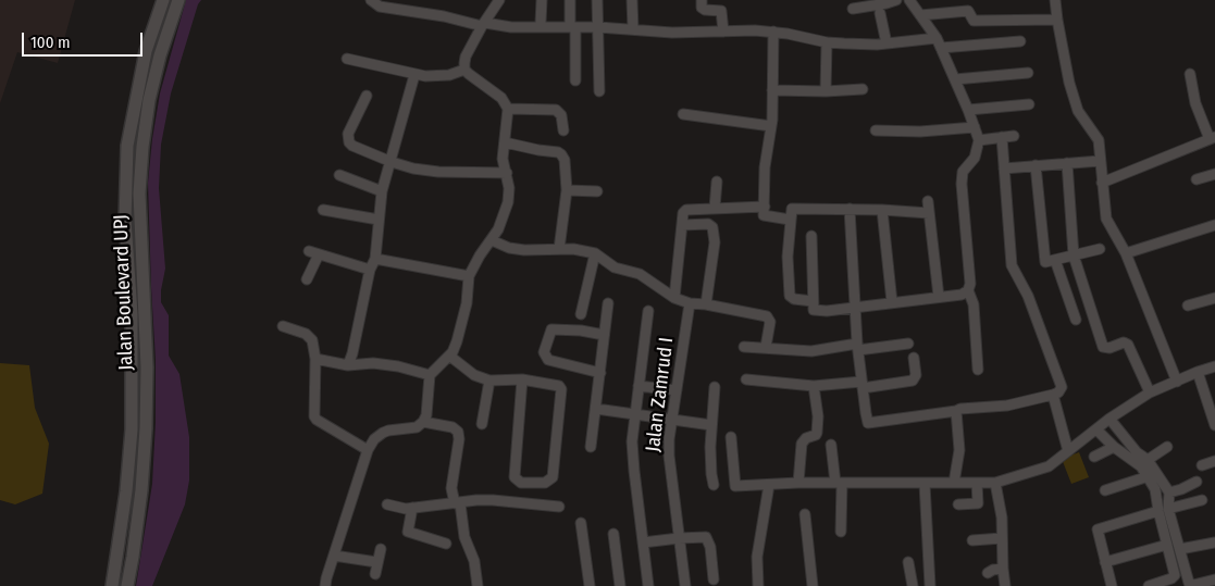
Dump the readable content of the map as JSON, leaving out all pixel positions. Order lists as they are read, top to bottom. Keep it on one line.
{"streets":{"street":["Jalan Boulevard UPJ","Jalan Zamrud I"]},"scale_bar":"100 m"}
